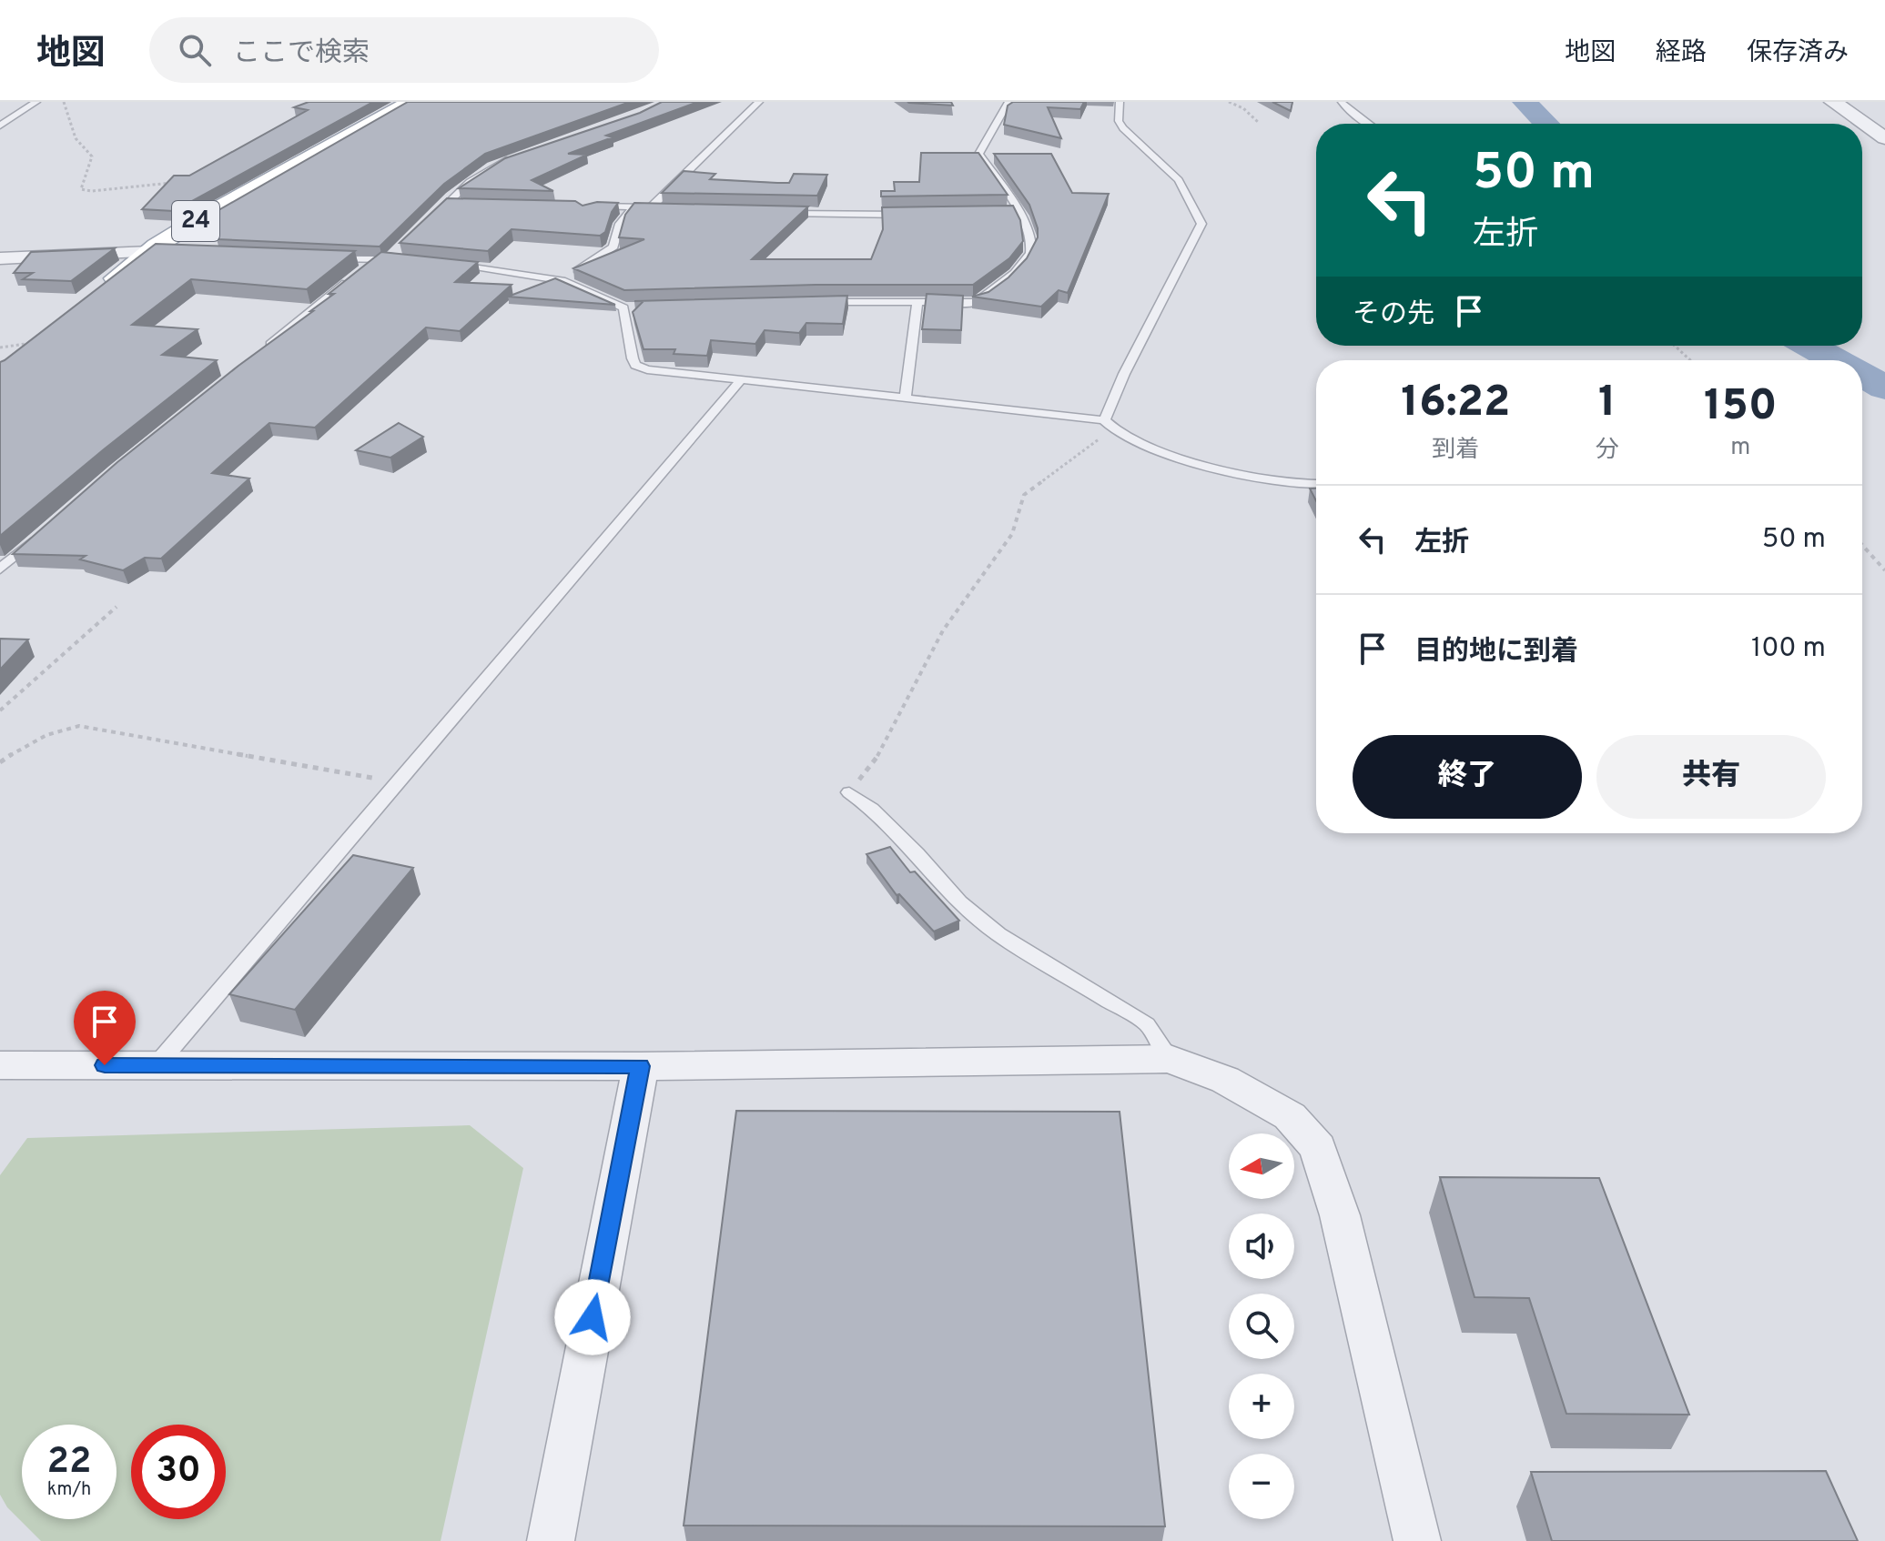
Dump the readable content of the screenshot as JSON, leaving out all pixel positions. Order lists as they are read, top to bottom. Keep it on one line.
{"streets":{"main road":["24"]},"north":"left","page":{"header":"地図","search":"ここで検索","nav":["地図","経路","保存済み"],"turn":["50 m","左折"],"then":"その先","eta":["16:22","到着","1","分","150","m"],"list":[{"name":"左折","value":"50 m"},{"name":"目的地に到着","value":"100 m"}],"buttons":["終了","共有"],"map_buttons":["+","−"],"speed":"22 km/h","limit":"30"}}
